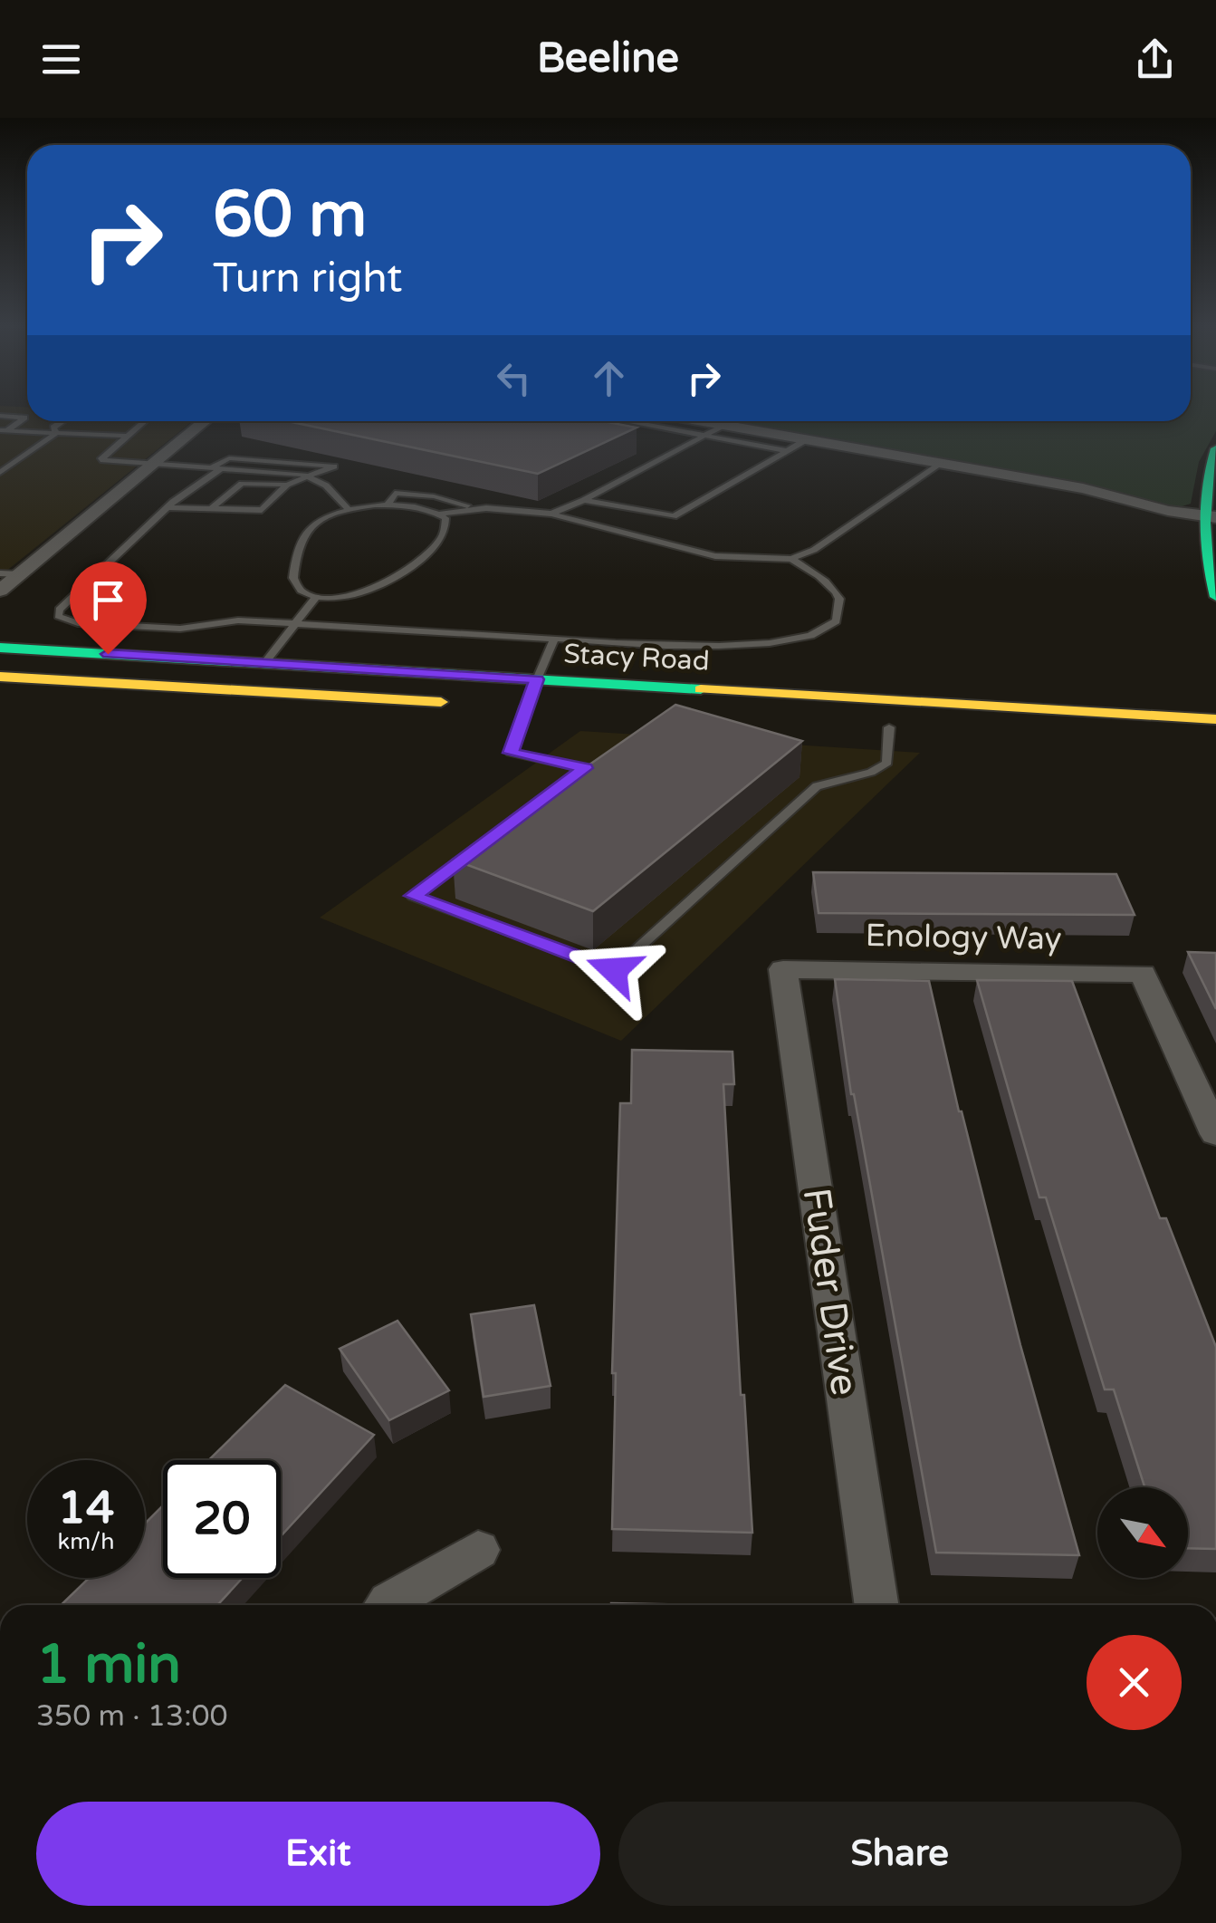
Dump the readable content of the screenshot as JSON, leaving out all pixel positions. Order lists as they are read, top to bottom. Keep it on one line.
{"streets":{"main road":["Stacy Road"],"street":["Enology Way","Fuder Drive"]},"crossings":[["Enology Way","Fuder Drive"]],"north":"bottom right","page":{"header":"Beeline","turn":["60 m","Turn right"],"speed":"14 km/h","limit":"20","heading":["1 min","350 m · 13:00"],"buttons":["Exit","Share"]}}
